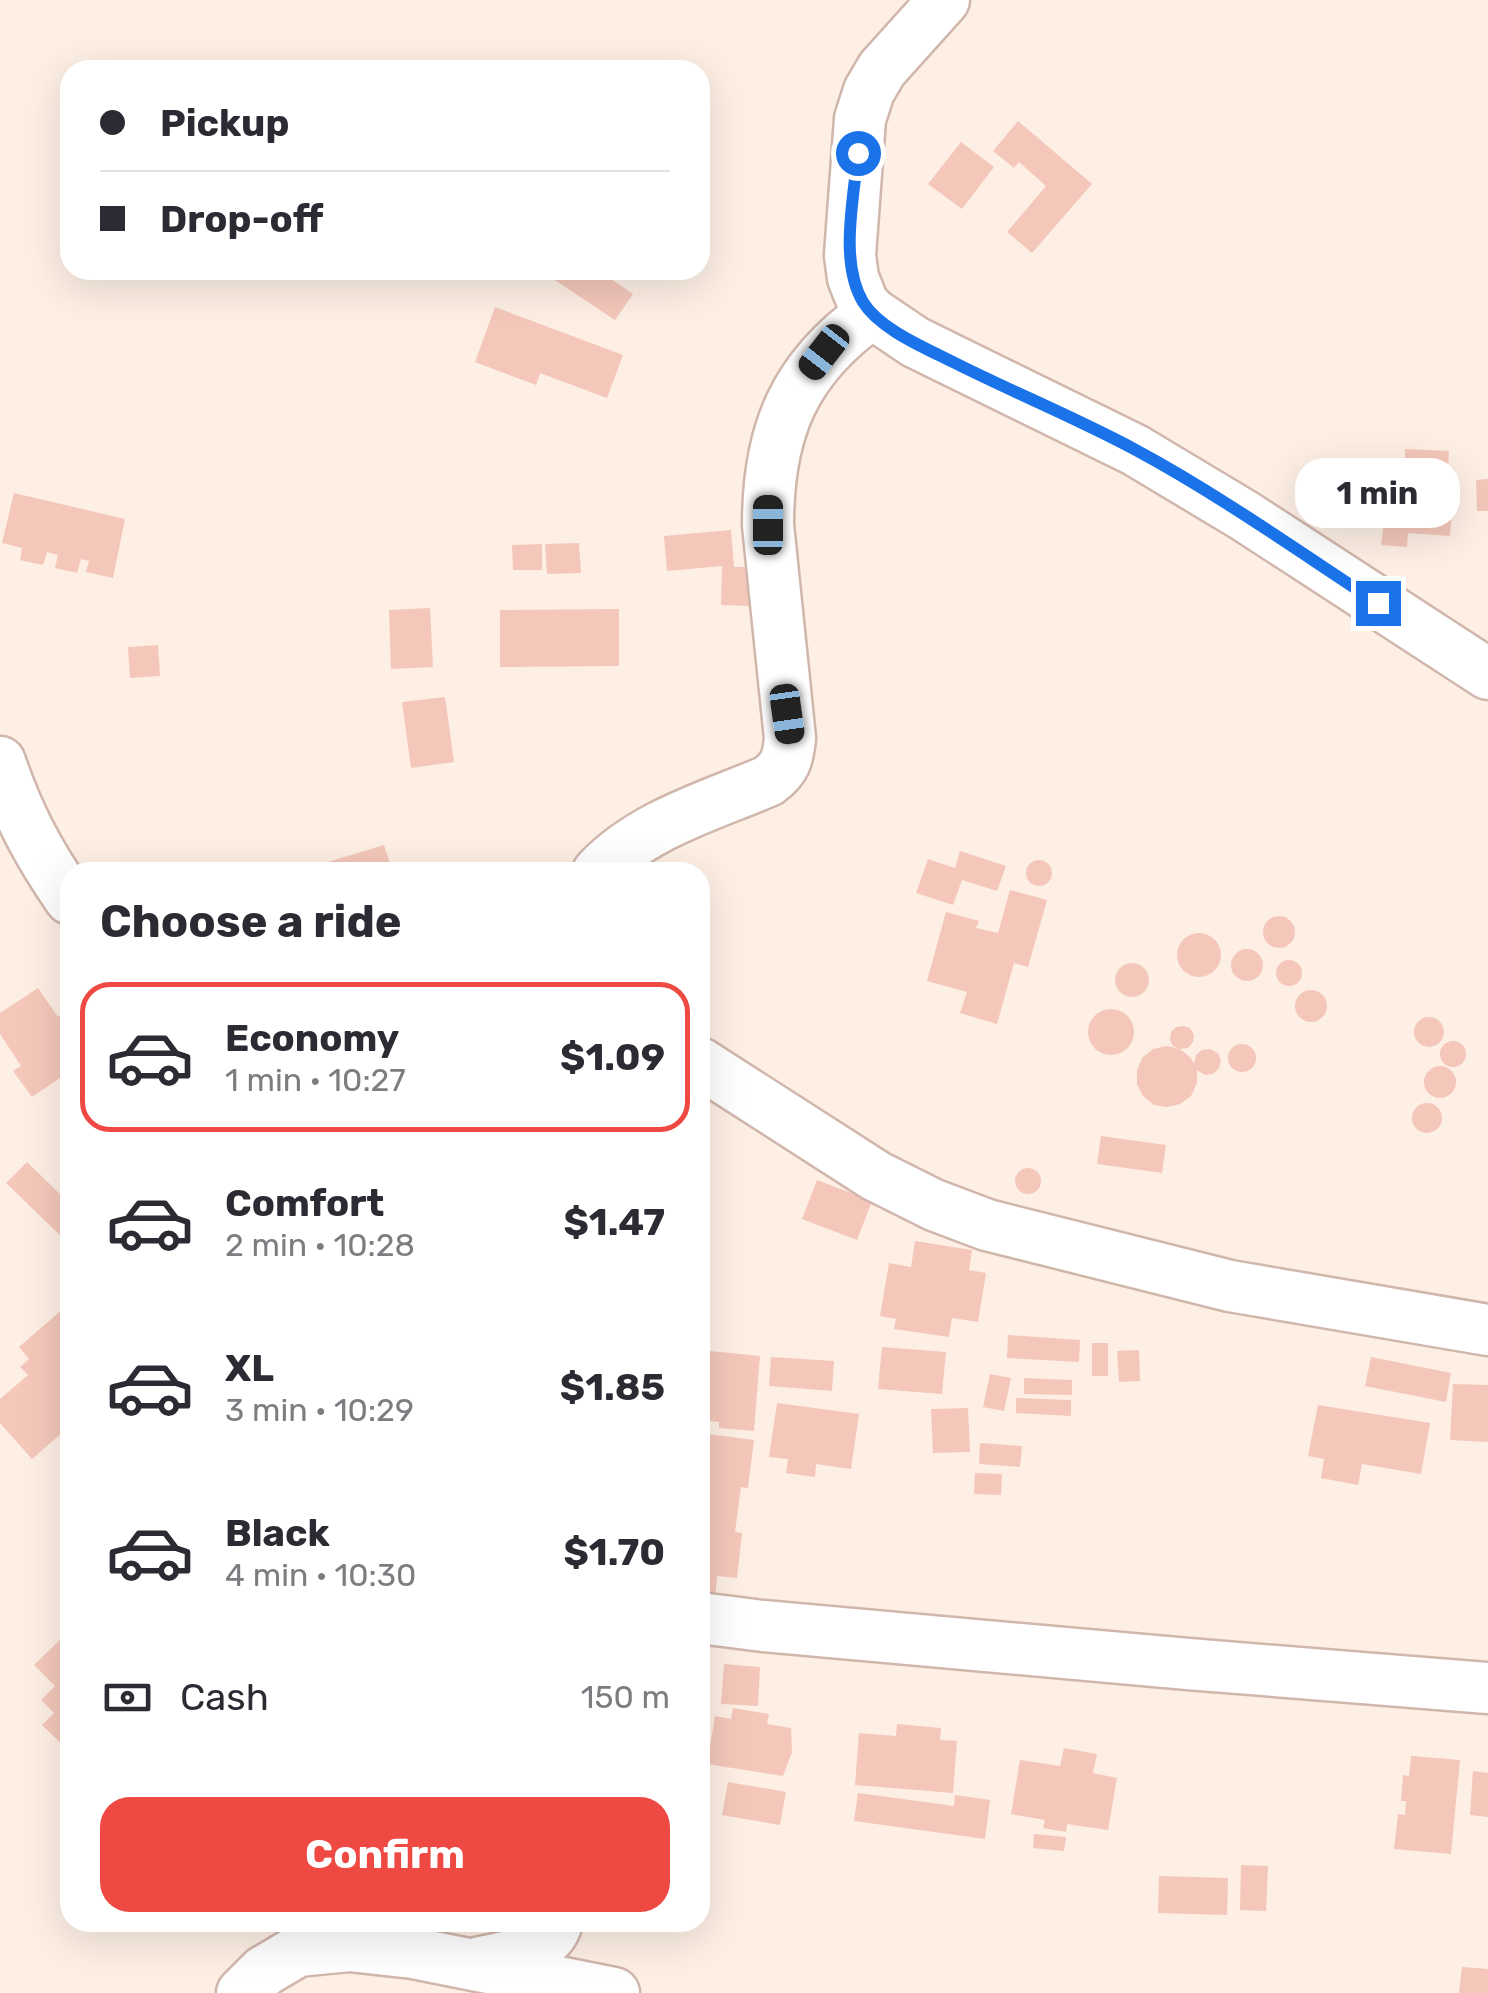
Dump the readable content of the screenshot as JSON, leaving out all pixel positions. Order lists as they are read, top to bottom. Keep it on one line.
{"page":{"banner":["Pickup","Drop-off"],"bubble":"1 min","heading":"Choose a ride","list":[{"name":"Economy","note":"1 min · 10:27","value":"$1.09"},{"name":"Comfort","note":"2 min · 10:28","value":"$1.47"},{"name":"XL","note":"3 min · 10:29","value":"$1.85"},{"name":"Black","note":"4 min · 10:30","value":"$1.70"}],"pay":["Cash","150 m"],"buttons":"Confirm"}}
